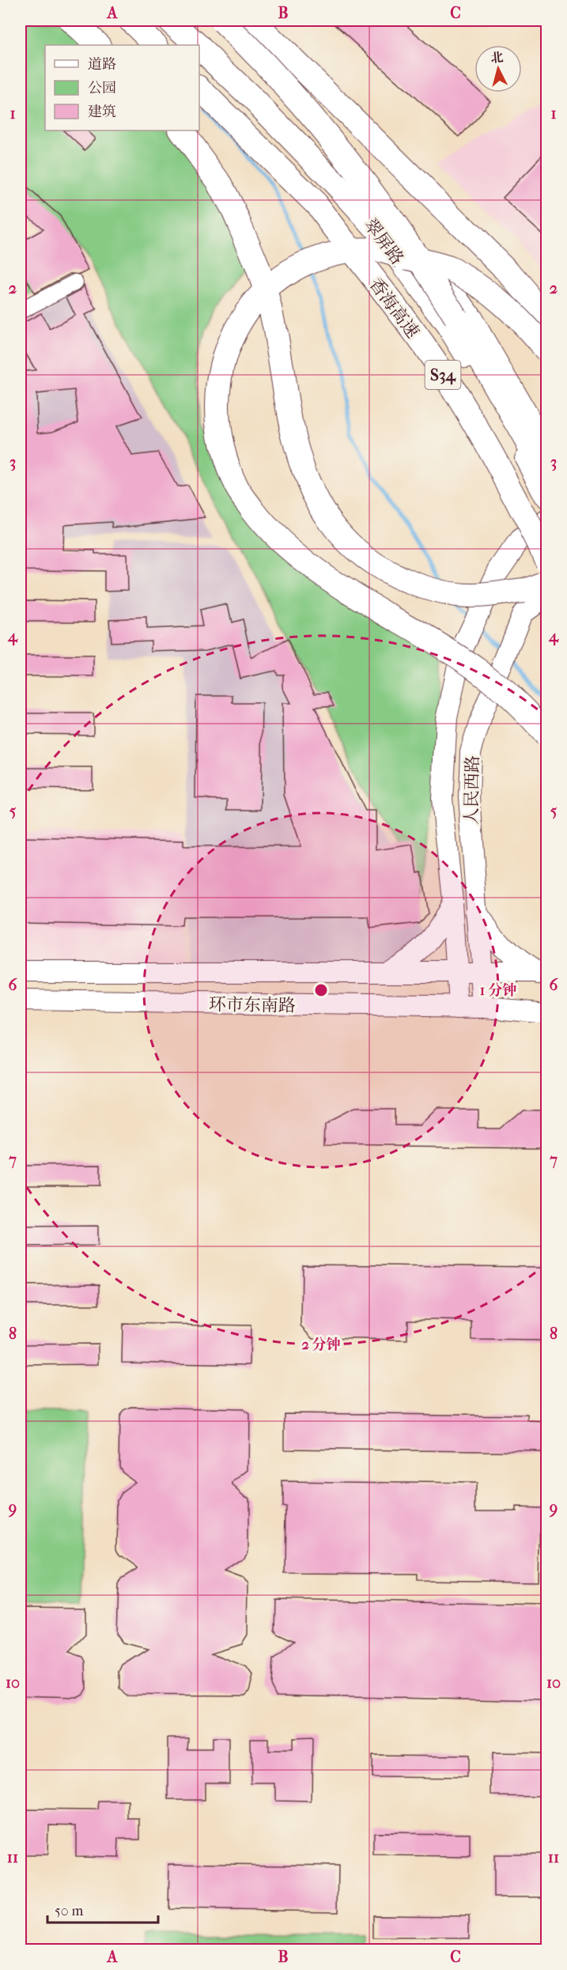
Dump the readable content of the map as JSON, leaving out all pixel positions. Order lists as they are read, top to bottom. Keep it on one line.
{"streets":{"highway":["香海高速","S34"],"main road":["翠屏路","人民西路","环市东南路"]},"crossings":[["人民西路","环市东南路"]],"legend":["道路","公园","建筑"],"scale_bar":"50 m","north":"top","grid":{"columns":["A","B","C"],"rows":["1","2","3","4","5","6","7","8","9","10","11"]},"rings":["1 分钟","2 分钟"]}
